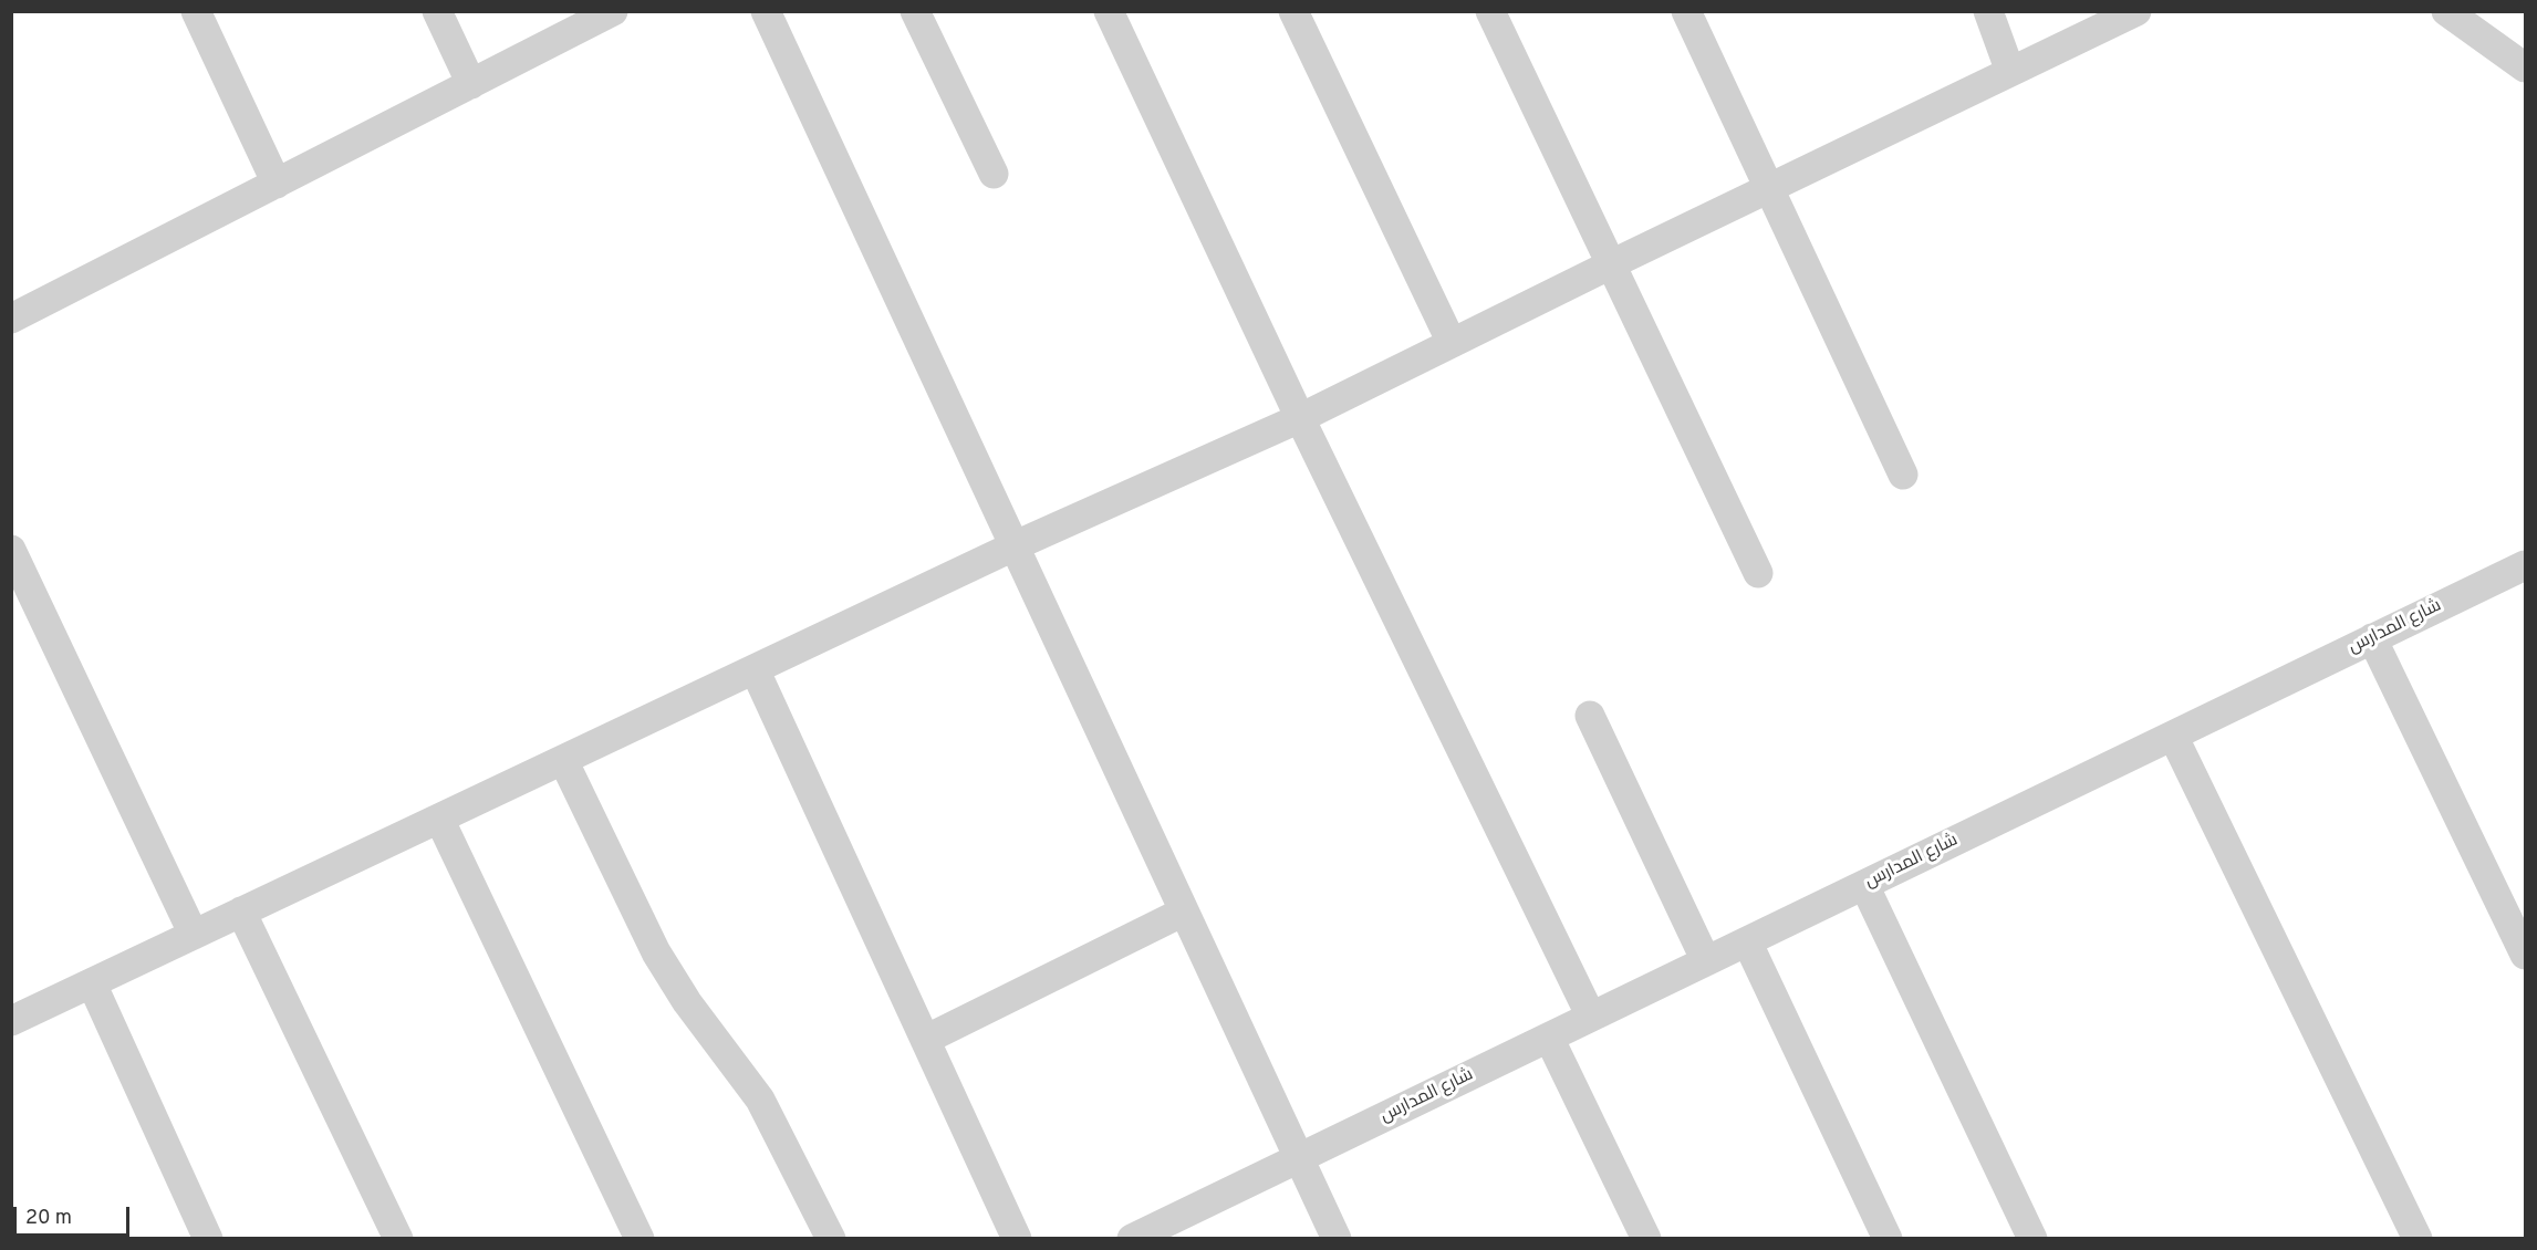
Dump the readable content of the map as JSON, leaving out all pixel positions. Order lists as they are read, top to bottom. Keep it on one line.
{"streets":{"street":["شارع المدارس"]},"scale_bar":"20 m"}
